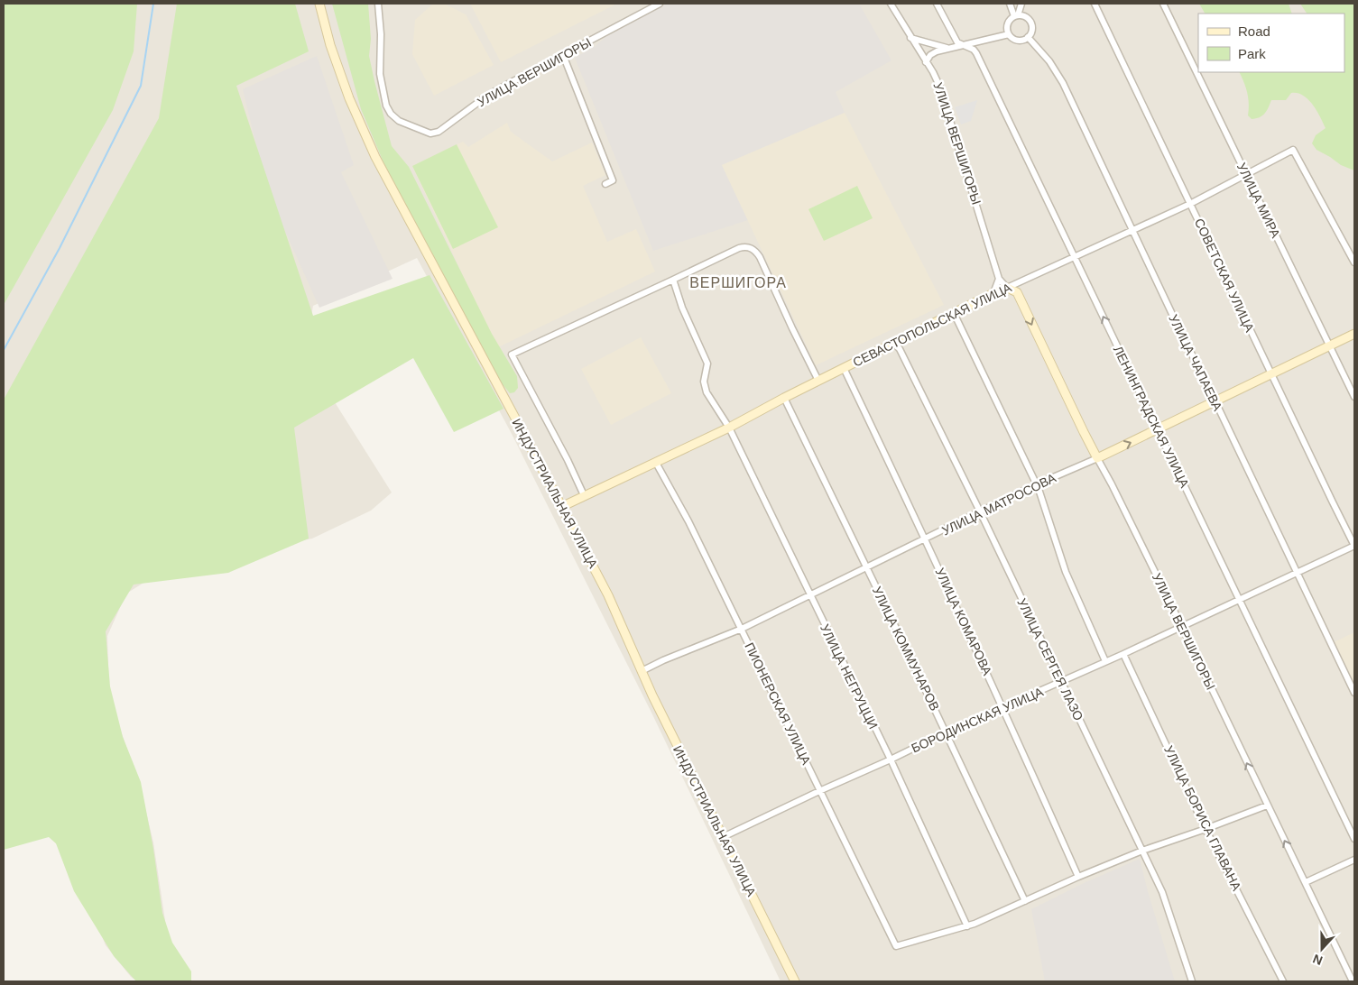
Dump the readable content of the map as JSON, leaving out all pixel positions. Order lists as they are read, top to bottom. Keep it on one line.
{"streets":{"main road":["УЛИЦА ВЕРШИГОРЫ","СЕВАСТОПОЛЬСКАЯ УЛИЦА","ИНДУСТРИАЛЬНАЯ УЛИЦА","УЛИЦА МАТРОСОВА"],"street":["УЛИЦА МИРА","СОВЕТСКАЯ УЛИЦА","УЛИЦА ЧАПАЕВА","ЛЕНИНГРАДСКАЯ УЛИЦА","УЛИЦА КОМАРОВА","УЛИЦА КОММУНАРОВ","УЛИЦА СЕРГЕЯ ЛАЗО","УЛИЦА НЕГРУЦЦИ","ПИОНЕРСКАЯ УЛИЦА","БОРОДИНСКАЯ УЛИЦА","УЛИЦА БОРИСА ГЛАВАНА"]},"crossings":[["УЛИЦА ВЕРШИГОРЫ","СЕВАСТОПОЛЬСКАЯ УЛИЦА"],["УЛИЦА ВЕРШИГОРЫ","УЛИЦА МАТРОСОВА"],["УЛИЦА ВЕРШИГОРЫ","БОРОДИНСКАЯ УЛИЦА"],["УЛИЦА МИРА","СЕВАСТОПОЛЬСКАЯ УЛИЦА"],["УЛИЦА МИРА","УЛИЦА МАТРОСОВА"],["СОВЕТСКАЯ УЛИЦА","СЕВАСТОПОЛЬСКАЯ УЛИЦА"],["СОВЕТСКАЯ УЛИЦА","УЛИЦА МАТРОСОВА"],["СОВЕТСКАЯ УЛИЦА","БОРОДИНСКАЯ УЛИЦА"],["СЕВАСТОПОЛЬСКАЯ УЛИЦА","УЛИЦА ЧАПАЕВА"],["СЕВАСТОПОЛЬСКАЯ УЛИЦА","ЛЕНИНГРАДСКАЯ УЛИЦА"],["СЕВАСТОПОЛЬСКАЯ УЛИЦА","ИНДУСТРИАЛЬНАЯ УЛИЦА"],["СЕВАСТОПОЛЬСКАЯ УЛИЦА","УЛИЦА КОМАРОВА"],["СЕВАСТОПОЛЬСКАЯ УЛИЦА","УЛИЦА КОММУНАРОВ"],["СЕВАСТОПОЛЬСКАЯ УЛИЦА","УЛИЦА СЕРГЕЯ ЛАЗО"],["СЕВАСТОПОЛЬСКАЯ УЛИЦА","УЛИЦА НЕГРУЦЦИ"],["СЕВАСТОПОЛЬСКАЯ УЛИЦА","ПИОНЕРСКАЯ УЛИЦА"],["УЛИЦА ЧАПАЕВА","УЛИЦА МАТРОСОВА"],["УЛИЦА ЧАПАЕВА","БОРОДИНСКАЯ УЛИЦА"],["ЛЕНИНГРАДСКАЯ УЛИЦА","УЛИЦА МАТРОСОВА"],["ЛЕНИНГРАДСКАЯ УЛИЦА","БОРОДИНСКАЯ УЛИЦА"],["ИНДУСТРИАЛЬНАЯ УЛИЦА","УЛИЦА МАТРОСОВА"],["ИНДУСТРИАЛЬНАЯ УЛИЦА","БОРОДИНСКАЯ УЛИЦА"],["УЛИЦА МАТРОСОВА","УЛИЦА КОМАРОВА"],["УЛИЦА МАТРОСОВА","УЛИЦА КОММУНАРОВ"],["УЛИЦА МАТРОСОВА","УЛИЦА СЕРГЕЯ ЛАЗО"],["УЛИЦА МАТРОСОВА","УЛИЦА НЕГРУЦЦИ"],["УЛИЦА МАТРОСОВА","ПИОНЕРСКАЯ УЛИЦА"],["УЛИЦА КОМАРОВА","БОРОДИНСКАЯ УЛИЦА"],["УЛИЦА КОММУНАРОВ","БОРОДИНСКАЯ УЛИЦА"],["УЛИЦА СЕРГЕЯ ЛАЗО","БОРОДИНСКАЯ УЛИЦА"],["УЛИЦА НЕГРУЦЦИ","ПИОНЕРСКАЯ УЛИЦА"],["УЛИЦА НЕГРУЦЦИ","БОРОДИНСКАЯ УЛИЦА"],["ПИОНЕРСКАЯ УЛИЦА","БОРОДИНСКАЯ УЛИЦА"],["БОРОДИНСКАЯ УЛИЦА","УЛИЦА БОРИСА ГЛАВАНА"]],"districts":["ВЕРШИГОРА"],"legend":["Road","Park"],"north":"bottom"}
